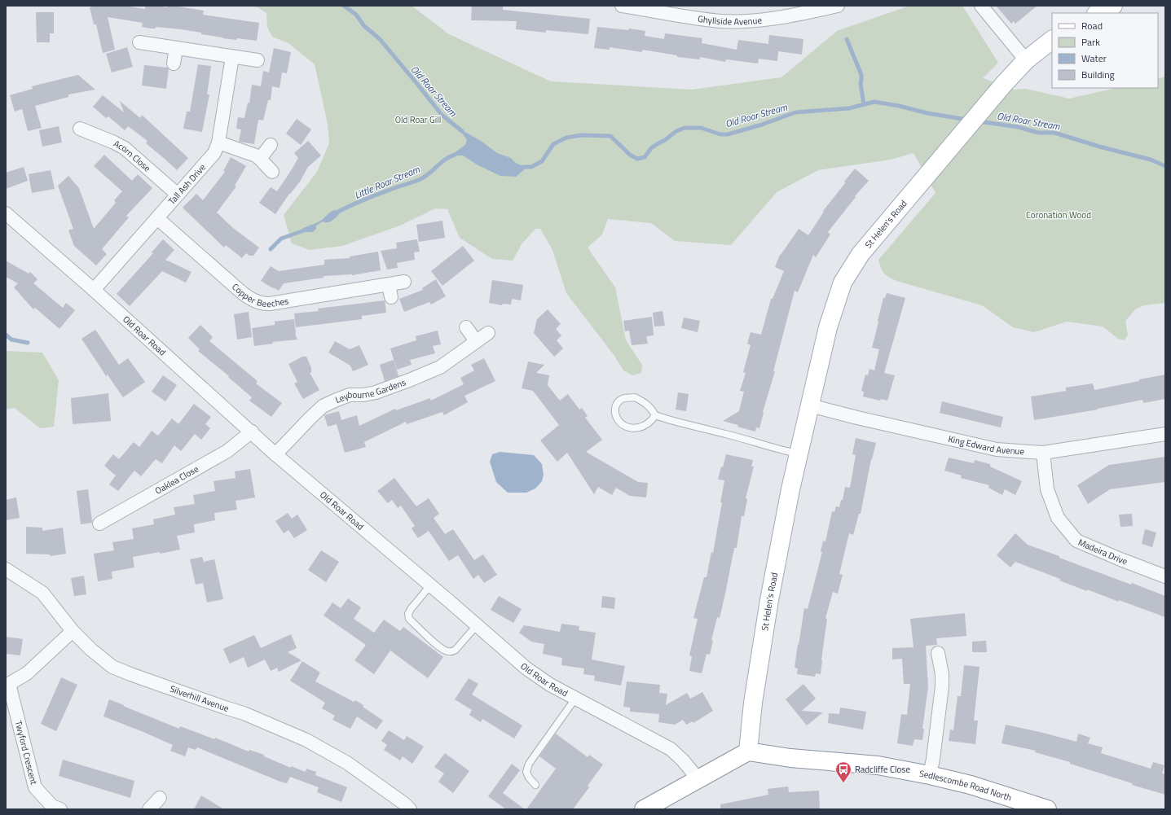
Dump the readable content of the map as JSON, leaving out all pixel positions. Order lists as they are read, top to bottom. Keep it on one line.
{"streets":{"main road":["St Helen's Road","Sedlescombe Road North"],"street":["Ghyllside Avenue","Acorn Close","Tall Ash Drive","Copper Beeches","Old Roar Road","Leybourne Gardens","King Edward Avenue","Oaklea Close","Madeira Drive","Silverhill Avenue","Twyford Crescent"]},"crossings":[["Acorn Close","Tall Ash Drive"],["Tall Ash Drive","Copper Beeches"],["Tall Ash Drive","Old Roar Road"],["St Helen's Road","King Edward Avenue"],["St Helen's Road","Sedlescombe Road North"],["Old Roar Road","Leybourne Gardens"],["Old Roar Road","Oaklea Close"],["King Edward Avenue","Madeira Drive"]],"water":["Old Roar Stream","Little Roar Stream"],"parks":["Old Roar Gill","Coronation Wood"],"places":{"bus stop":["Radcliffe Close"]},"legend":["Road","Park","Water","Building"]}
